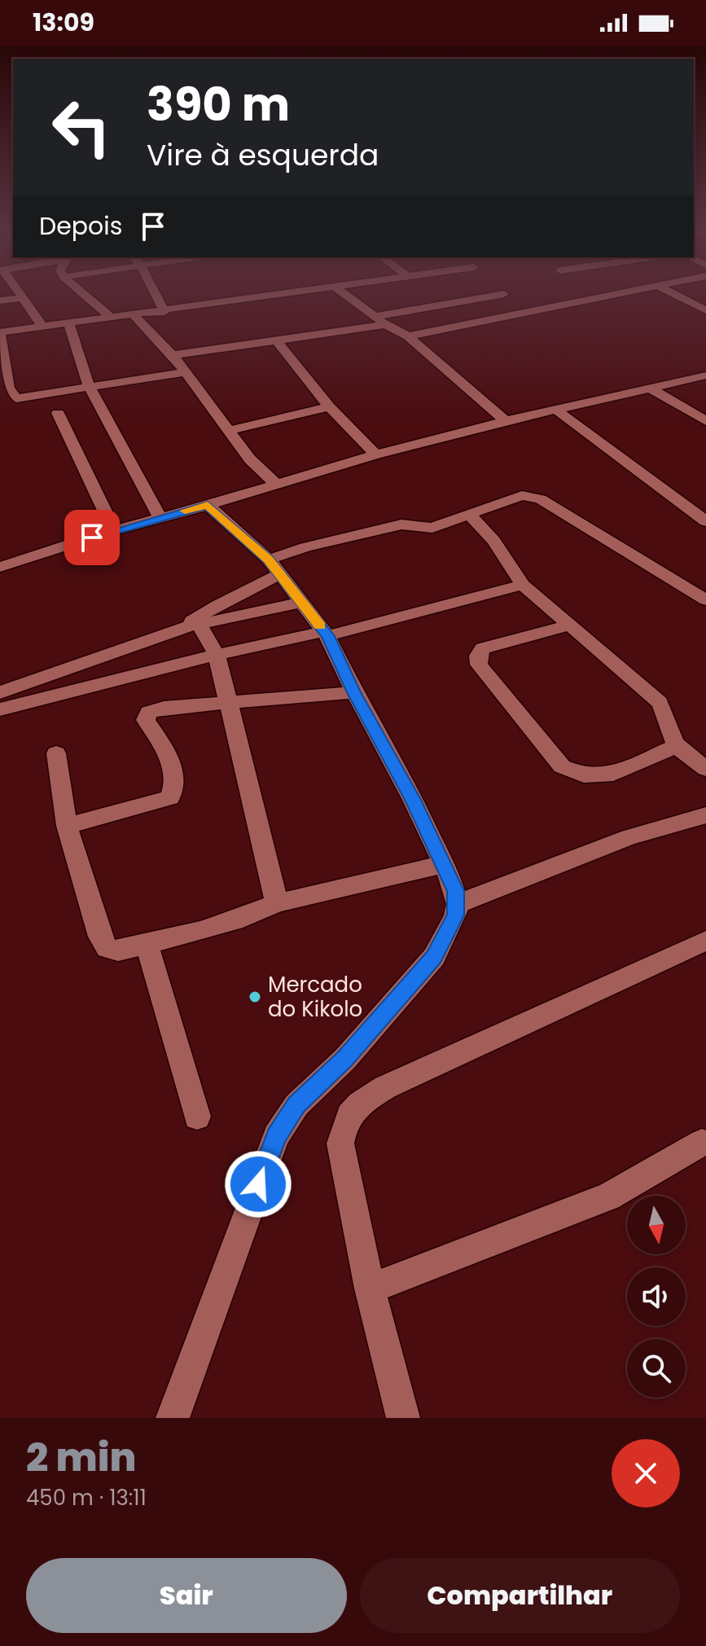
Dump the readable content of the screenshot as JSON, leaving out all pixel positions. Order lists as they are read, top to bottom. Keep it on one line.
{"places":["Mercado do Kikolo"],"north":"bottom","page":{"status":"13:09","turn":["390 m","Vire à esquerda"],"then":"Depois","heading":["2 min","450 m · 13:11"],"buttons":["Sair","Compartilhar"]}}
